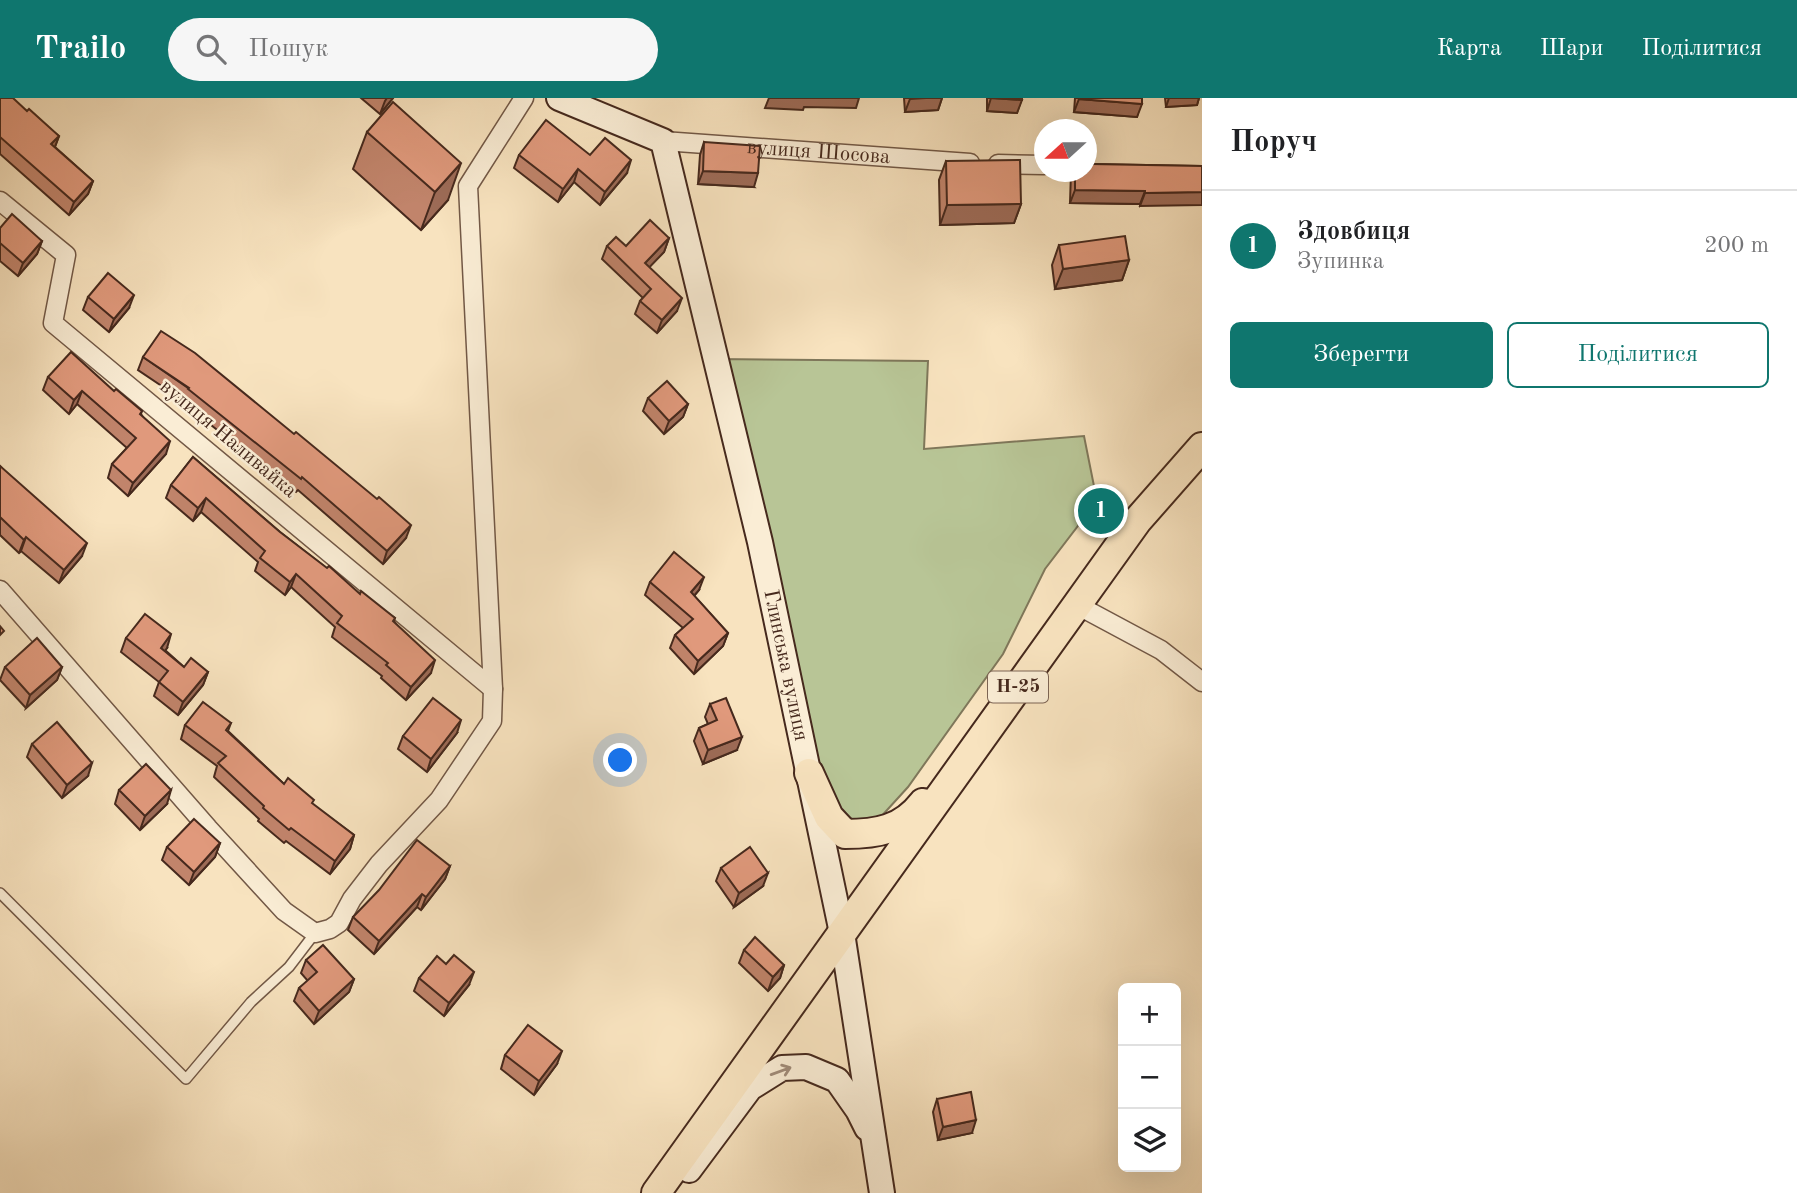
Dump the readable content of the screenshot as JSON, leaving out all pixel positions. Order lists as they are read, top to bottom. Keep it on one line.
{"streets":{"main road":["вулиця Шосова","Глинська вулиця","Н-25"],"street":["вулиця Наливайка"]},"crossings":[["вулиця Шосова","Глинська вулиця"],["Глинська вулиця","Н-25"]],"north":"left","page":{"header":"Trailo","search":"Пошук","nav":["Карта","Шари","Поділитися"],"heading":"Поруч","list":[{"mark":"1","name":"Здовбиця","note":"Зупинка","value":"200 m"}],"buttons":["Зберегти","Поділитися"],"pins":"1","map_buttons":["+","−"]}}
